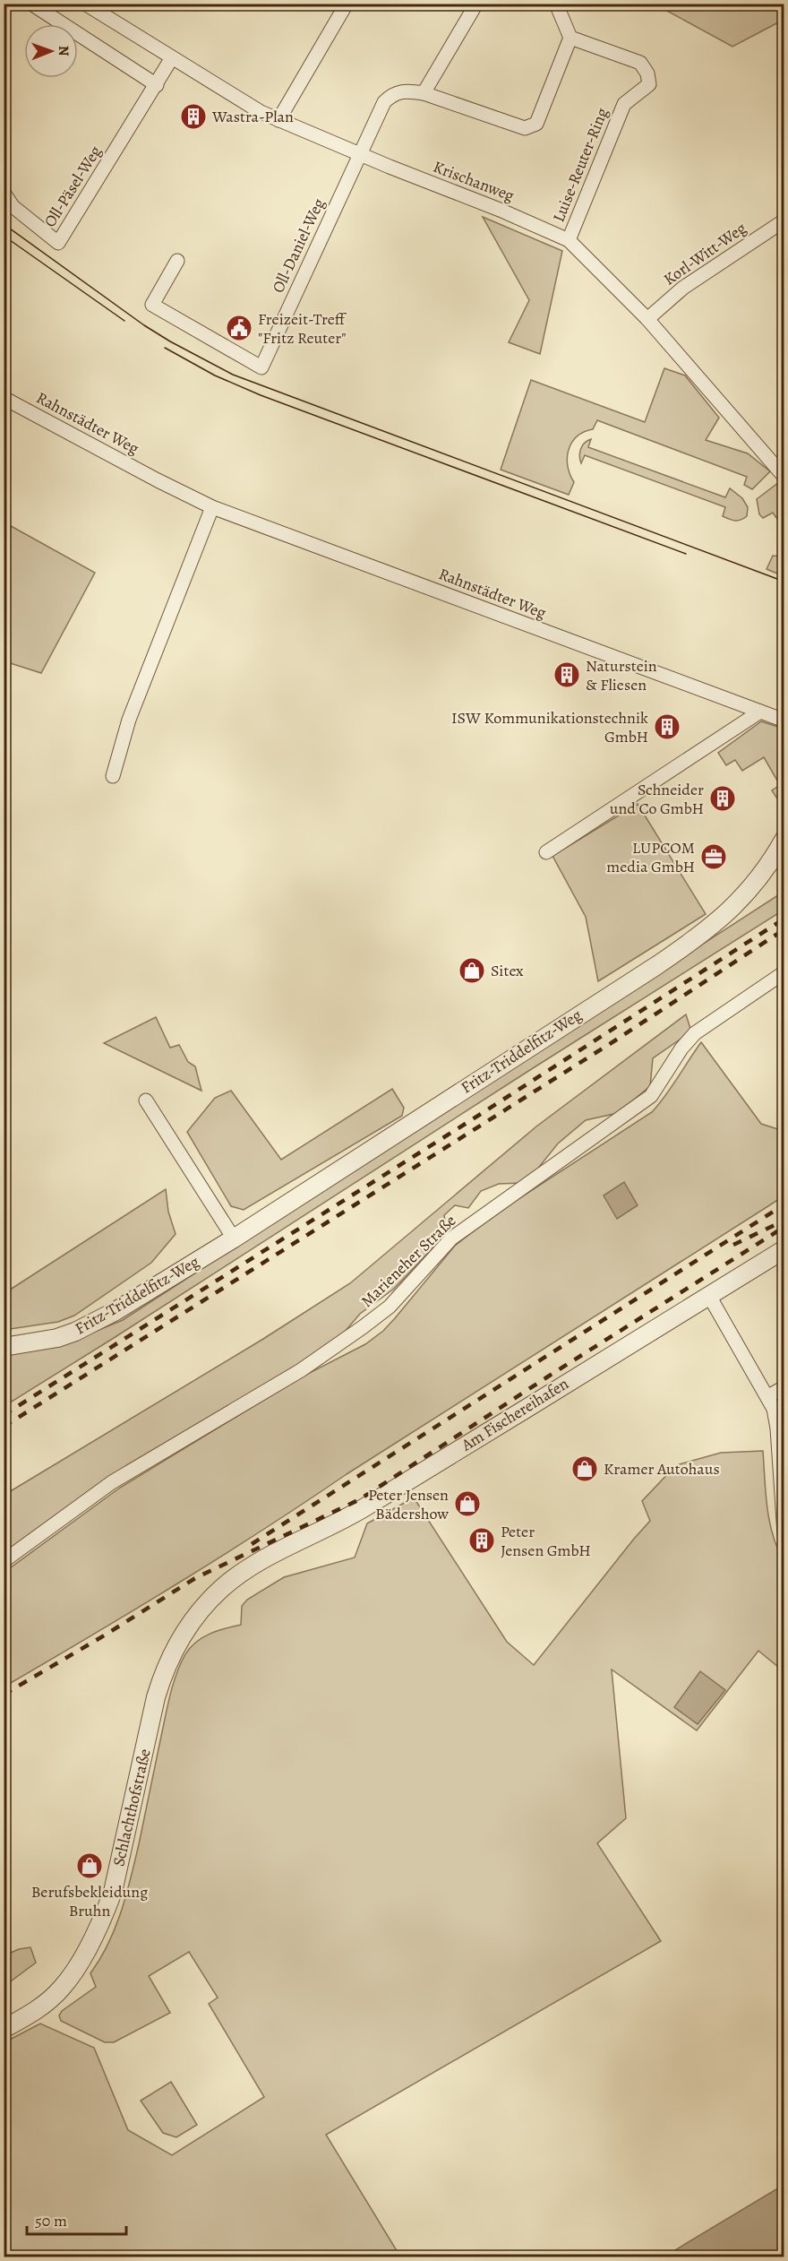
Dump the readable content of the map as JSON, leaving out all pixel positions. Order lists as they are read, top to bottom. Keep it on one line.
{"streets":{"street":["Luise-Reuter-Ring","Krischanweg","Oll-Päsel-Weg","Oll-Daniel-Weg","Korl-Witt-Weg","Rahnstädter Weg","Fritz-Triddelfitz-Weg","Marieneher Straße","Am Fischereihafen","Schlachthofstraße"]},"crossings":[["Luise-Reuter-Ring","Krischanweg"],["Krischanweg","Oll-Päsel-Weg"],["Krischanweg","Oll-Daniel-Weg"],["Krischanweg","Korl-Witt-Weg"],["Am Fischereihafen","Schlachthofstraße"]],"places":{"building":["Wastra-Plan","Naturstein & Fliesen","ISW Kommunikationstechnik GmbH","Schneider und Co GmbH","Peter Jensen GmbH"],"public building":["Freizeit-Treff \"Fritz Reuter\""],"office":["LUPCOM media GmbH"],"shop":["Sitex","Kramer Autohaus","Peter Jensen Bädershow","Berufsbekleidung Bruhn"]},"scale_bar":"50 m","north":"right"}
